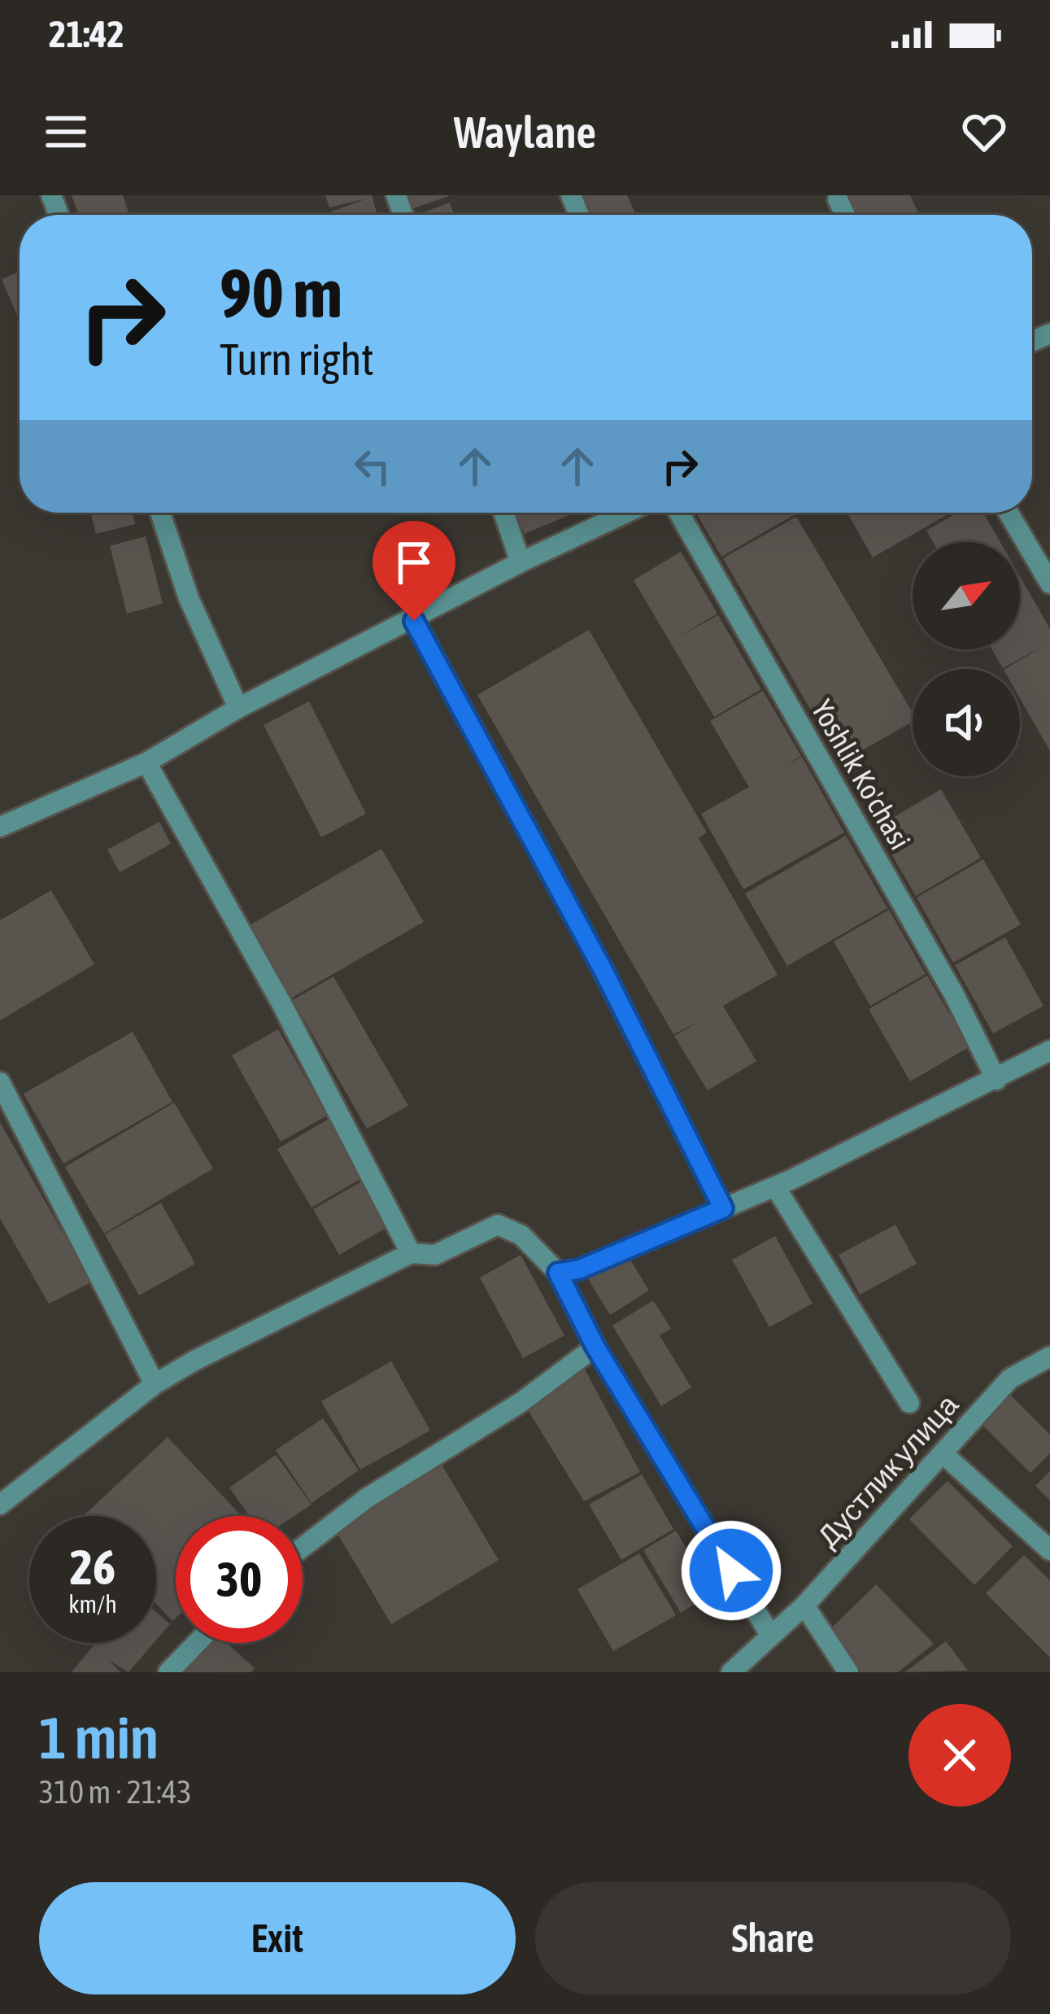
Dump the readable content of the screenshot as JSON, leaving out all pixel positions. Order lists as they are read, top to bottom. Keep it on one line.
{"streets":{"street":["Yoshlik Ko'chasi","Дустлик улица"]},"north":"top right","page":{"status":"21:42","header":"Waylane","turn":["90 m","Turn right"],"speed":"26 km/h","limit":"30","heading":["1 min","310 m · 21:43"],"buttons":["Exit","Share"]}}
